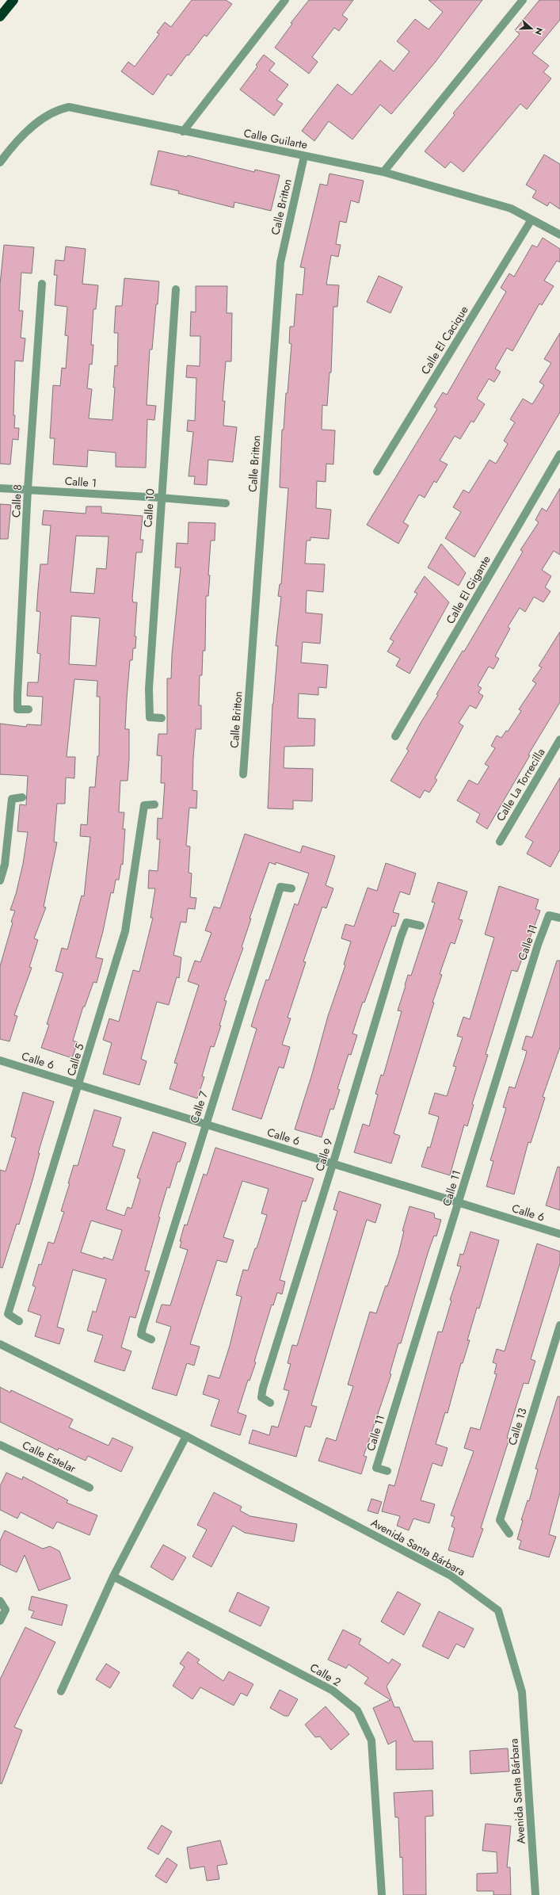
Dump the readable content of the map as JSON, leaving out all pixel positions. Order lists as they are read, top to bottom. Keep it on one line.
{"streets":{"street":["Calle Guilarte","Calle Britton","Calle El Cacique","Calle 1","Calle 8","Calle 10","Calle El Gigante","Calle La Torrecilla","Calle 11","Calle 5","Calle 6","Calle 7","Calle 9","Calle 13","Calle Estelar","Avenida Santa Bárbara","Calle 2"]},"crossings":[["Calle Guilarte","Calle Britton"],["Calle Guilarte","Calle El Cacique"],["Calle 1","Calle 8"],["Calle 1","Calle 10"],["Calle 11","Calle 6"],["Calle 5","Calle 6"],["Calle 6","Calle 7"],["Calle 6","Calle 9"]],"north":"right"}
